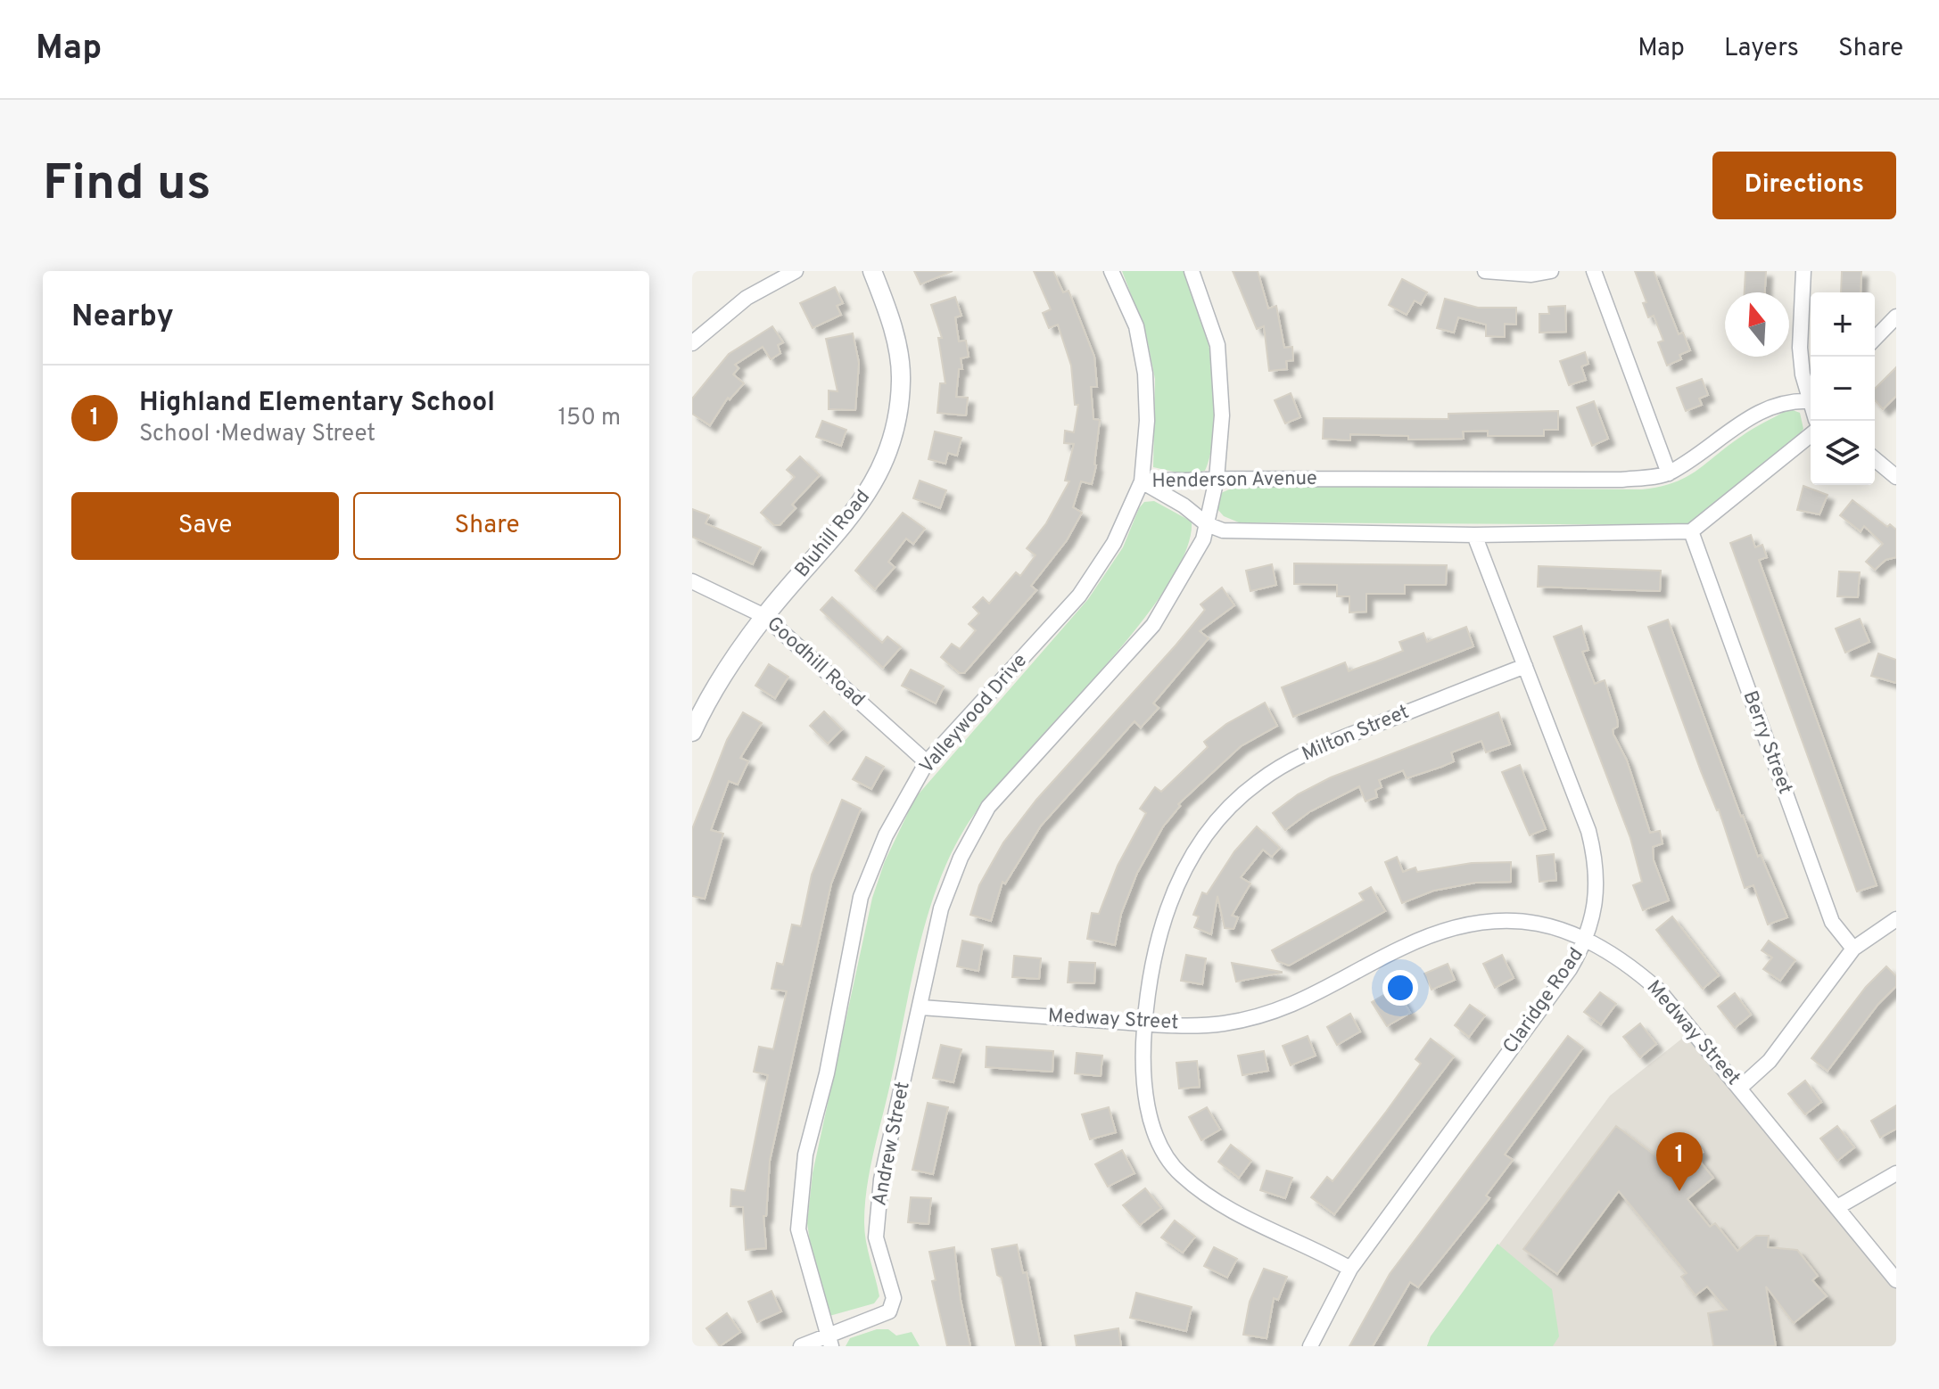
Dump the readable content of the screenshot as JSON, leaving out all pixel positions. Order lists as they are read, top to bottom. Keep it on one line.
{"streets":{"street":["Henderson Avenue","Bluhill Road","Goodhill Road","Valleywood Drive","Milton Street","Berry Street","Claridge Road","Medway Street","Andrew Street"]},"crossings":[["Henderson Avenue","Valleywood Drive"],["Henderson Avenue","Berry Street"],["Henderson Avenue","Claridge Road"],["Bluhill Road","Goodhill Road"],["Goodhill Road","Valleywood Drive"],["Valleywood Drive","Andrew Street"],["Milton Street","Claridge Road"],["Milton Street","Medway Street"],["Claridge Road","Medway Street"],["Medway Street","Andrew Street"]],"north":"top","page":{"header":"Map","nav":["Map","Layers","Share"],"buttons":["Directions",["Save","Share"]],"title":"Find us","heading":"Nearby","map_buttons":["+","−"],"list":[{"mark":"1","name":"Highland Elementary School","note":"School · Medway Street","value":"150 m"}],"pins":"1"}}
